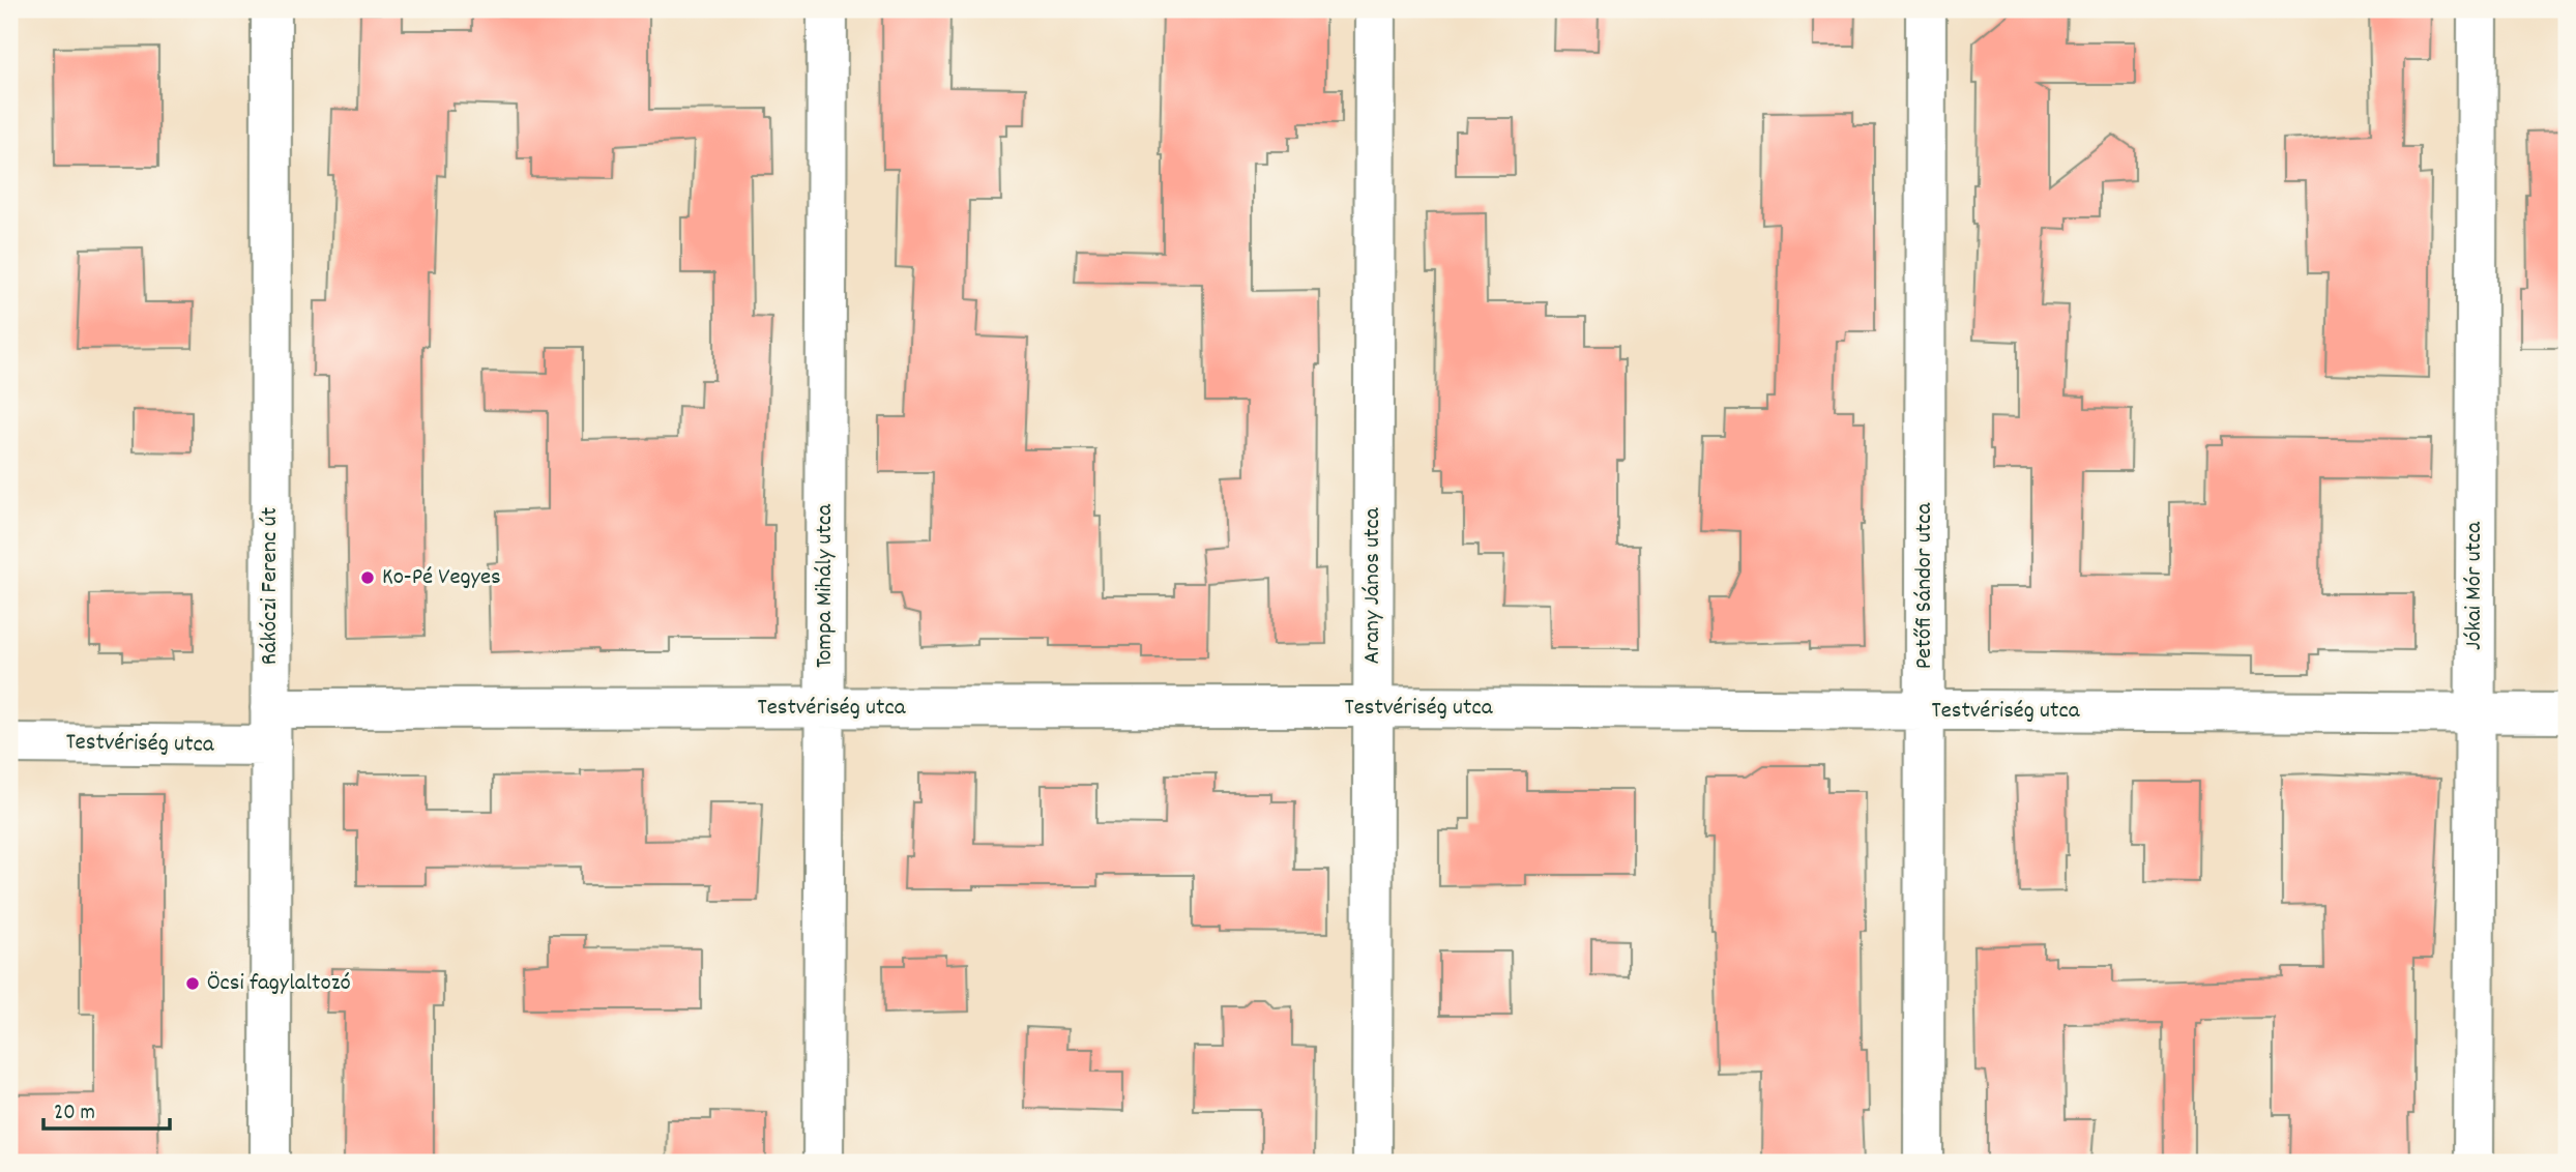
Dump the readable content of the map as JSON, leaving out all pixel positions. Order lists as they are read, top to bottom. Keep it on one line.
{"streets":{"street":["Rákóczi Ferenc út","Tompa Mihály utca","Arany János utca","Petőfi Sándor utca","Jókai Mór utca","Testvériség utca"]},"crossings":[["Rákóczi Ferenc út","Testvériség utca"],["Tompa Mihály utca","Testvériség utca"],["Arany János utca","Testvériség utca"],["Petőfi Sándor utca","Testvériség utca"],["Jókai Mór utca","Testvériség utca"]],"places":["Ko-Pé Vegyes","Öcsi fagylaltozó"],"scale_bar":"20 m"}
